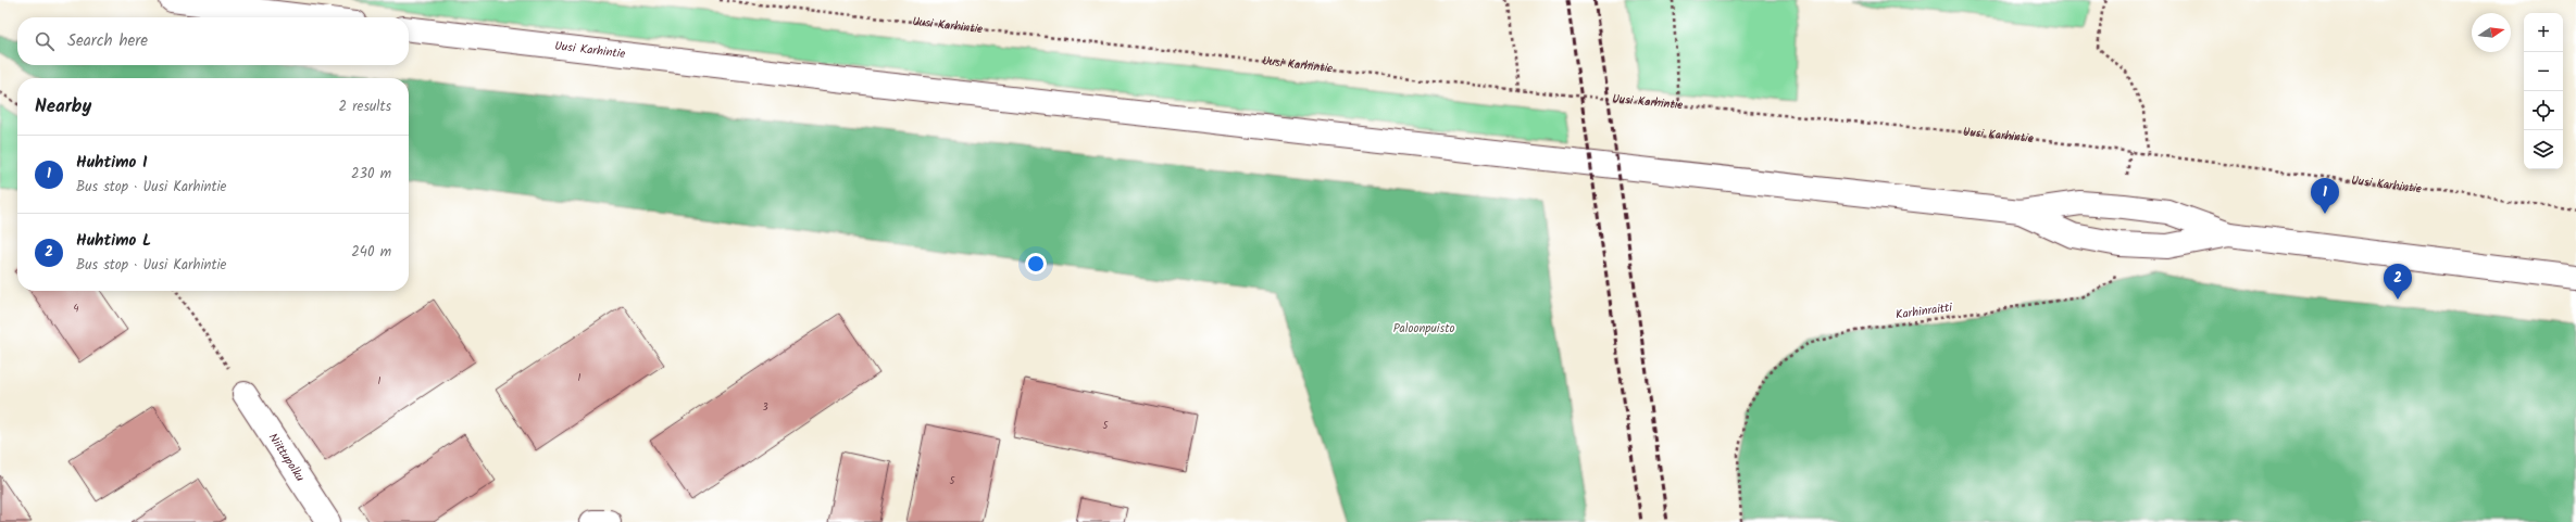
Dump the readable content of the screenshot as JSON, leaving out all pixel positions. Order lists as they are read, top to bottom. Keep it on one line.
{"streets":{"street":["Uusi Karhintie","Niittupolku"],"path":["Karhinraitti"]},"crossings":[["Uusi Karhintie","Karhinraitti"]],"parks":["Paloonpuisto"],"house_numbers":["4","1","1","3","5","5"],"north":"right","page":{"map_buttons":["+","−"],"search":"Search here","heading":["Nearby","2 results"],"list":[{"mark":"1","name":"Huhtimo I","note":"Bus stop · Uusi Karhintie","value":"230 m"},{"mark":"2","name":"Huhtimo L","note":"Bus stop · Uusi Karhintie","value":"240 m"}],"pins":["1","2"]}}
